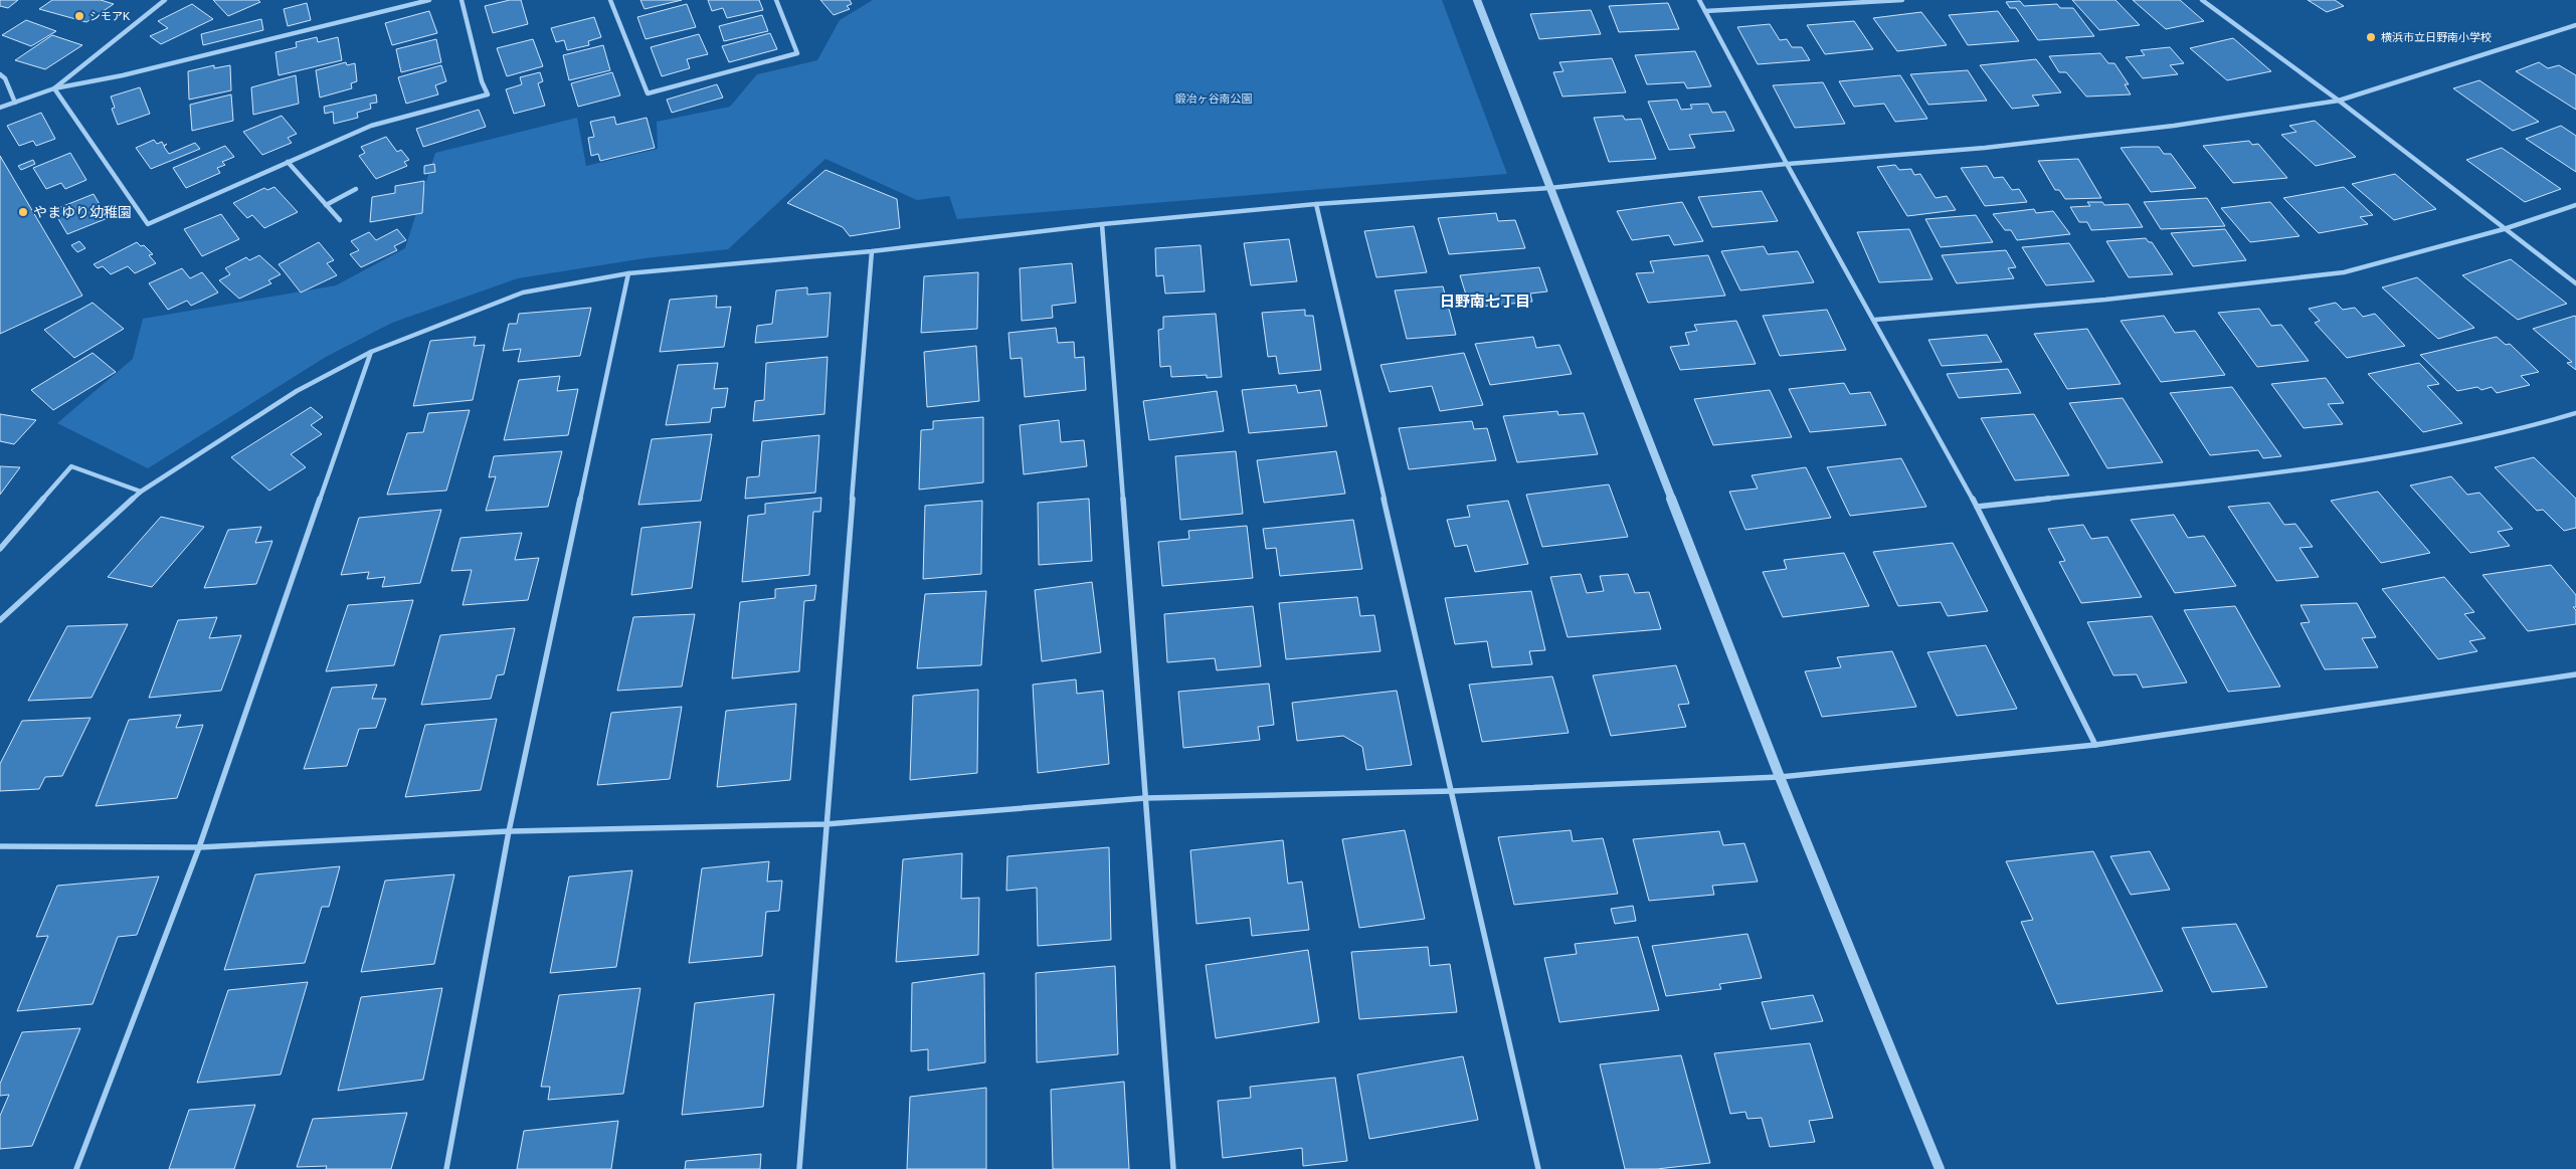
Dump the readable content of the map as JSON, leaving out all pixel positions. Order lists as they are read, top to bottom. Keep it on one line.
{"districts":["日野南七丁目"],"parks":["鍛冶ヶ谷南公園"],"places":["シモアK","横浜市立日野南小学校","やまゆり幼稚園"]}
